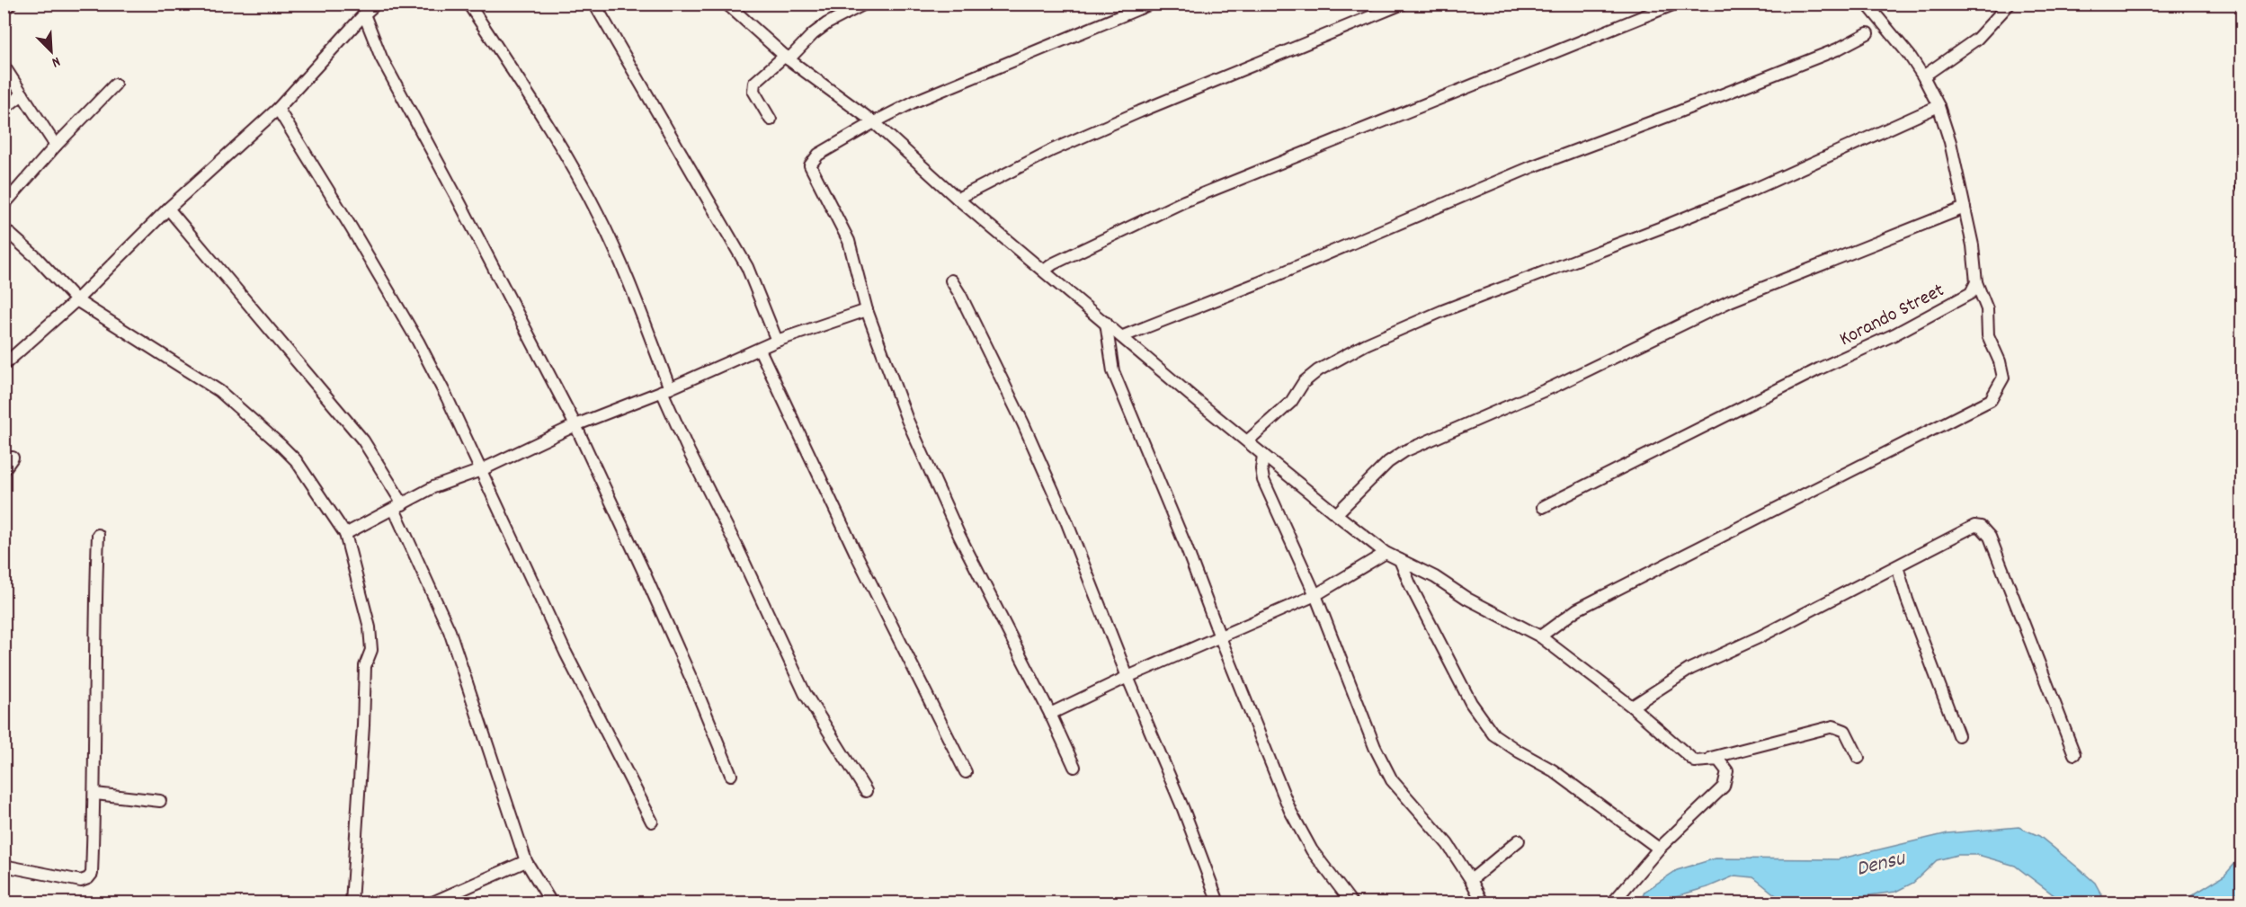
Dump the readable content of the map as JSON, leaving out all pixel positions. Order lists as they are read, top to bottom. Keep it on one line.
{"streets":{"street":["Korando Street"]},"water":["Densu"],"north":"bottom right"}
